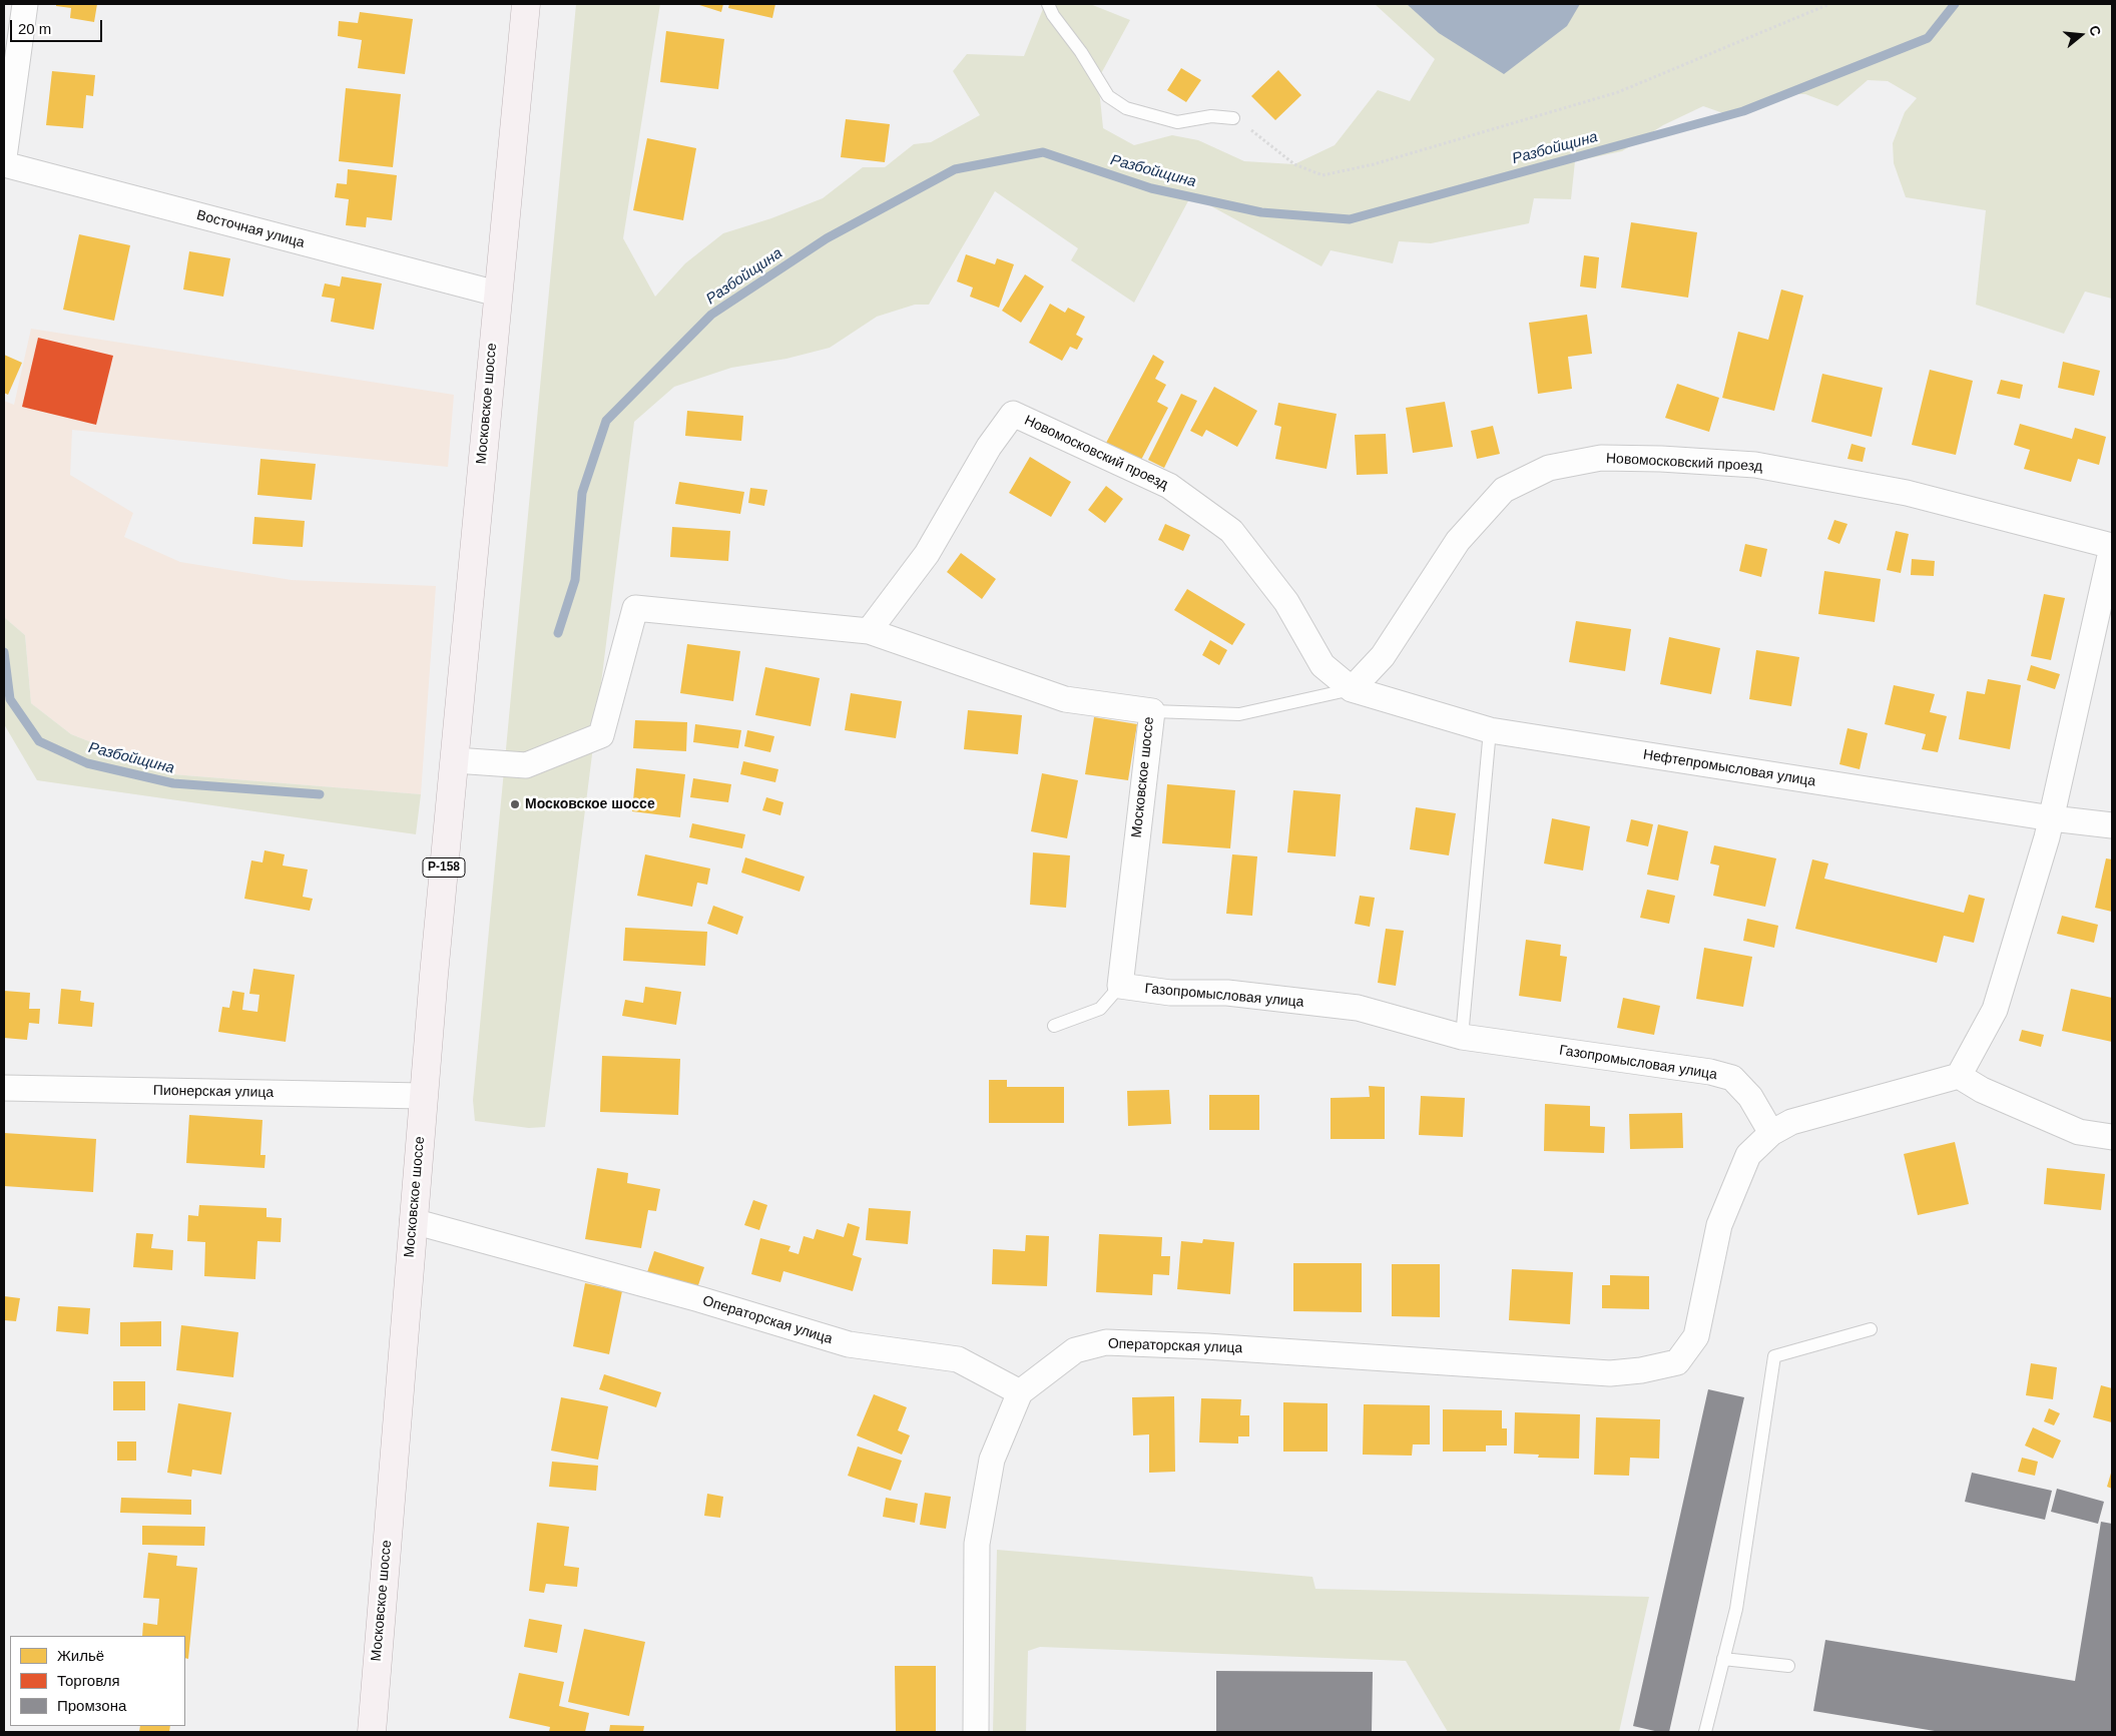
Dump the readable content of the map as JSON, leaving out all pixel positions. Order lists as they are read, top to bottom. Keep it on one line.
{"streets":{"main road":["Московское шоссе","Р-158"],"street":["Восточная улица","Новомосковский проезд","Нефтепромысловая улица","Газопромысловая улица","Пионерская улица","Операторская улица"]},"crossings":[["Восточная улица","Московское шоссе"],["Московское шоссе","Новомосковский проезд"],["Московское шоссе","Газопромысловая улица"],["Московское шоссе","Пионерская улица"],["Московское шоссе","Операторская улица"],["Новомосковский проезд","Нефтепромысловая улица"],["Газопромысловая улица","Операторская улица"]],"water":["Разбойщина"],"places":["Московское шоссе"],"legend":["Жильё","Торговля","Промзона"],"scale_bar":"20 m","north":"right"}
